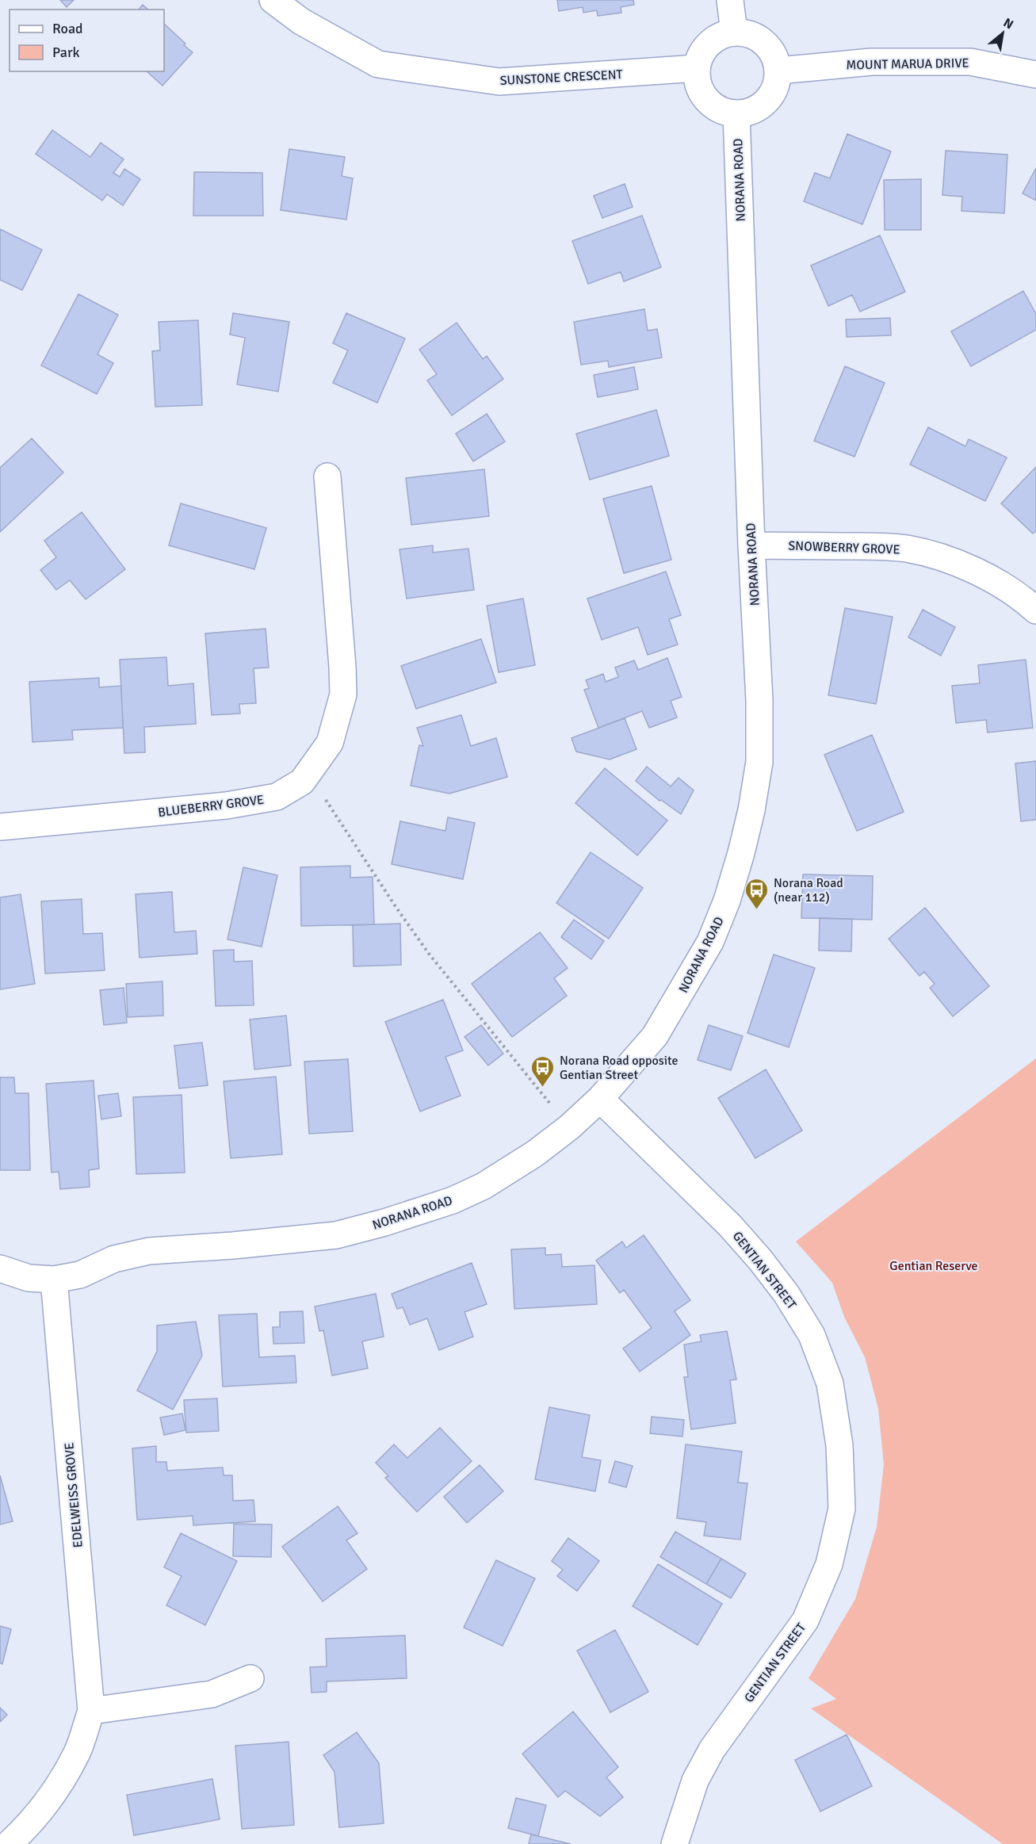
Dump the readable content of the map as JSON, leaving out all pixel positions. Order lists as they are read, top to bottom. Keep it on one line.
{"streets":{"street":["MOUNT MARUA DRIVE","SUNSTONE CRESCENT","NORANA ROAD","SNOWBERRY GROVE","BLUEBERRY GROVE","GENTIAN STREET","EDELWEISS GROVE"]},"crossings":[["MOUNT MARUA DRIVE","SUNSTONE CRESCENT"],["MOUNT MARUA DRIVE","NORANA ROAD"],["SUNSTONE CRESCENT","NORANA ROAD"],["NORANA ROAD","SNOWBERRY GROVE"],["NORANA ROAD","GENTIAN STREET"],["NORANA ROAD","EDELWEISS GROVE"]],"parks":["Gentian Reserve"],"places":{"bus stop":["Norana Road (near 112)","Norana Road opposite Gentian Street"]},"legend":["Road","Park"],"north":"top right"}
